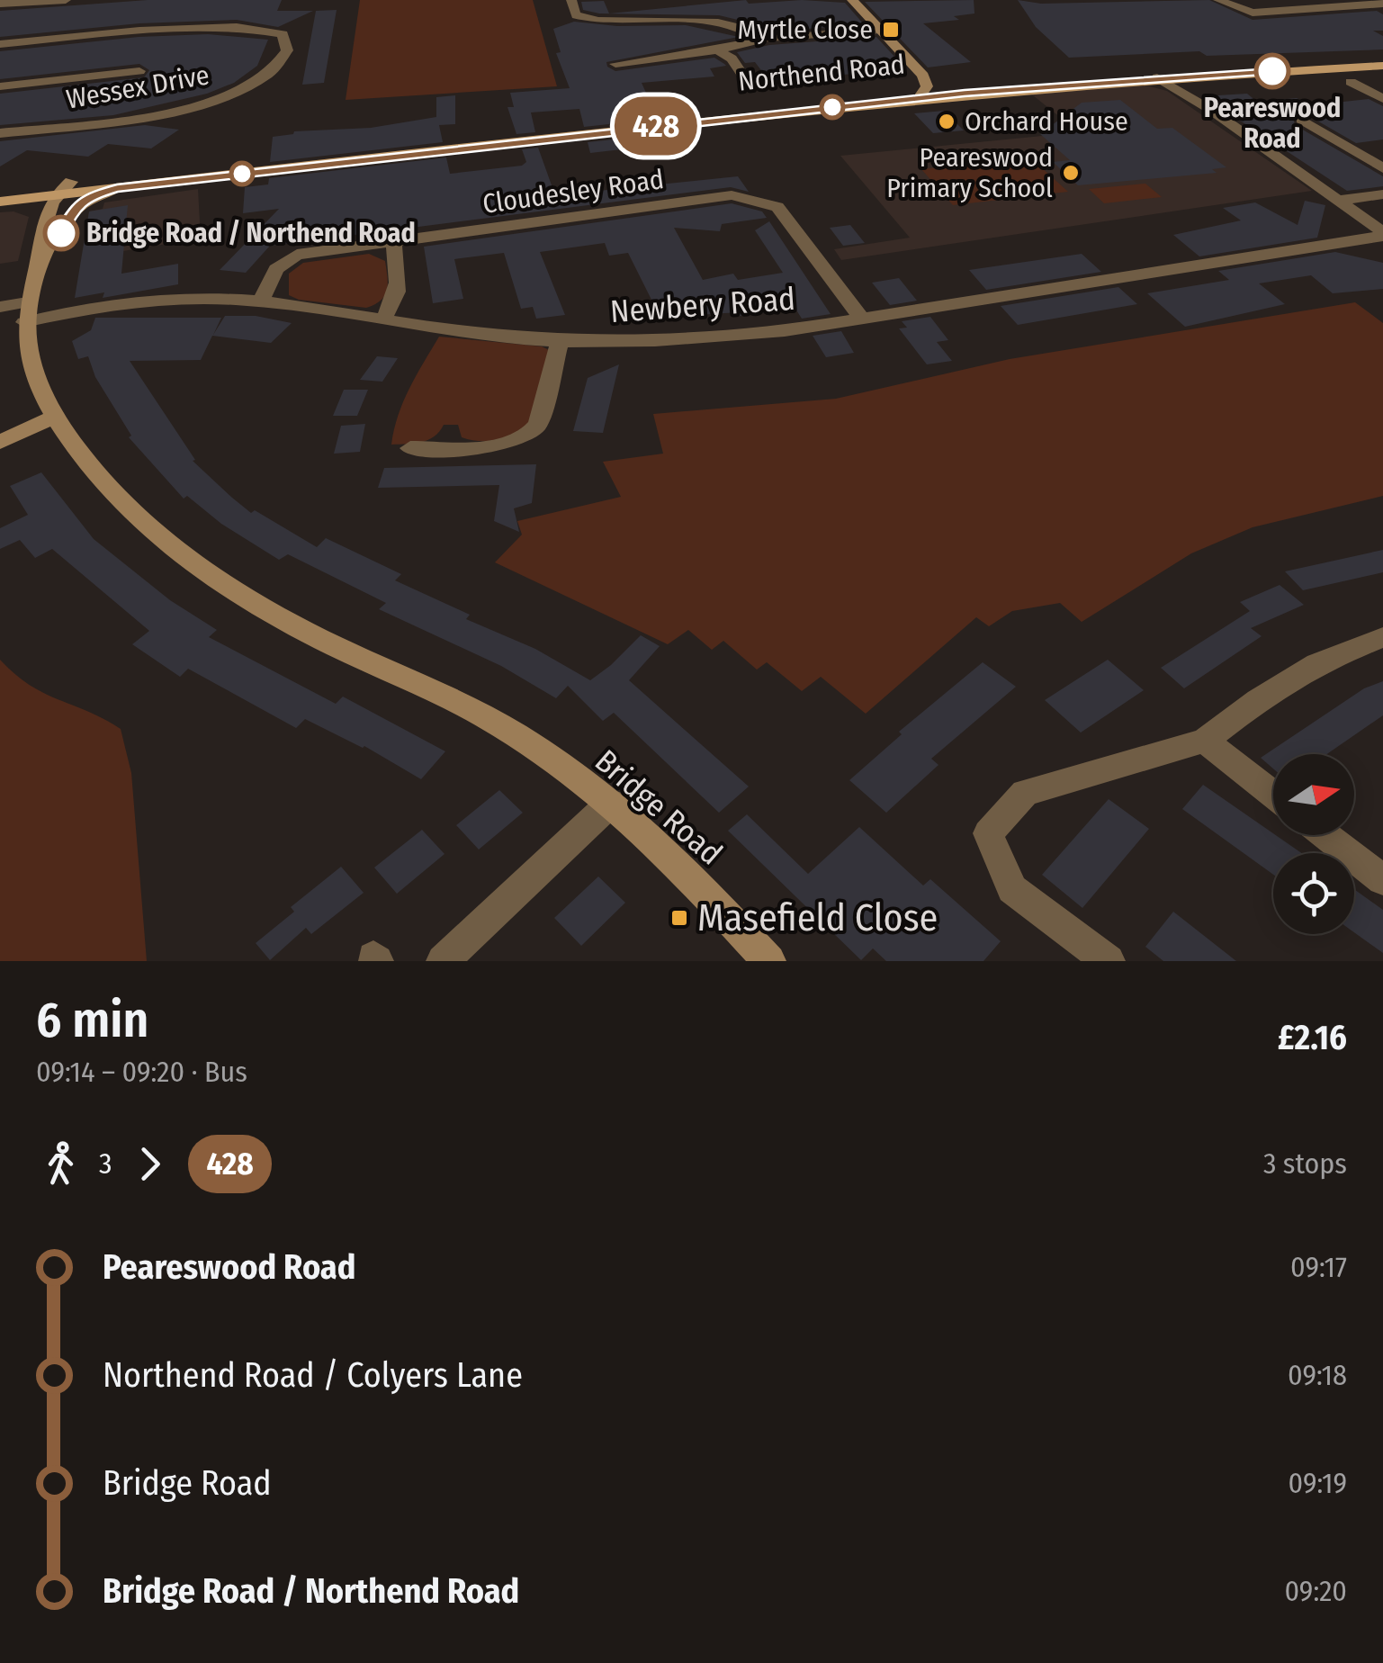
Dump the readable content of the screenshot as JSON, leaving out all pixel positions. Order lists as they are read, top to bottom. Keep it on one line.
{"streets":{"main road":["Northend Road"],"street":["Wessex Drive","Cloudesley Road","Newbery Road","Bridge Road"]},"crossings":[["Northend Road","Bridge Road"],["Cloudesley Road","Newbery Road"],["Newbery Road","Bridge Road"]],"places":{"transit":["Myrtle Close","Masefield Close"],"other":["Peareswood Road","Orchard House","Peareswood Primary School","Bridge Road / Northend Road"]},"lines":["bus line 428"],"north":"right","page":{"on_map":"428","heading":["6 min","09:14 – 09:20 · Bus","£2.16"],"legs":["3","428","3 stops"],"list":[{"name":"Peareswood Road","value":"09:17"},{"name":"Northend Road / Colyers Lane","value":"09:18"},{"name":"Bridge Road","value":"09:19"},{"name":"Bridge Road / Northend Road","value":"09:20"}]}}
